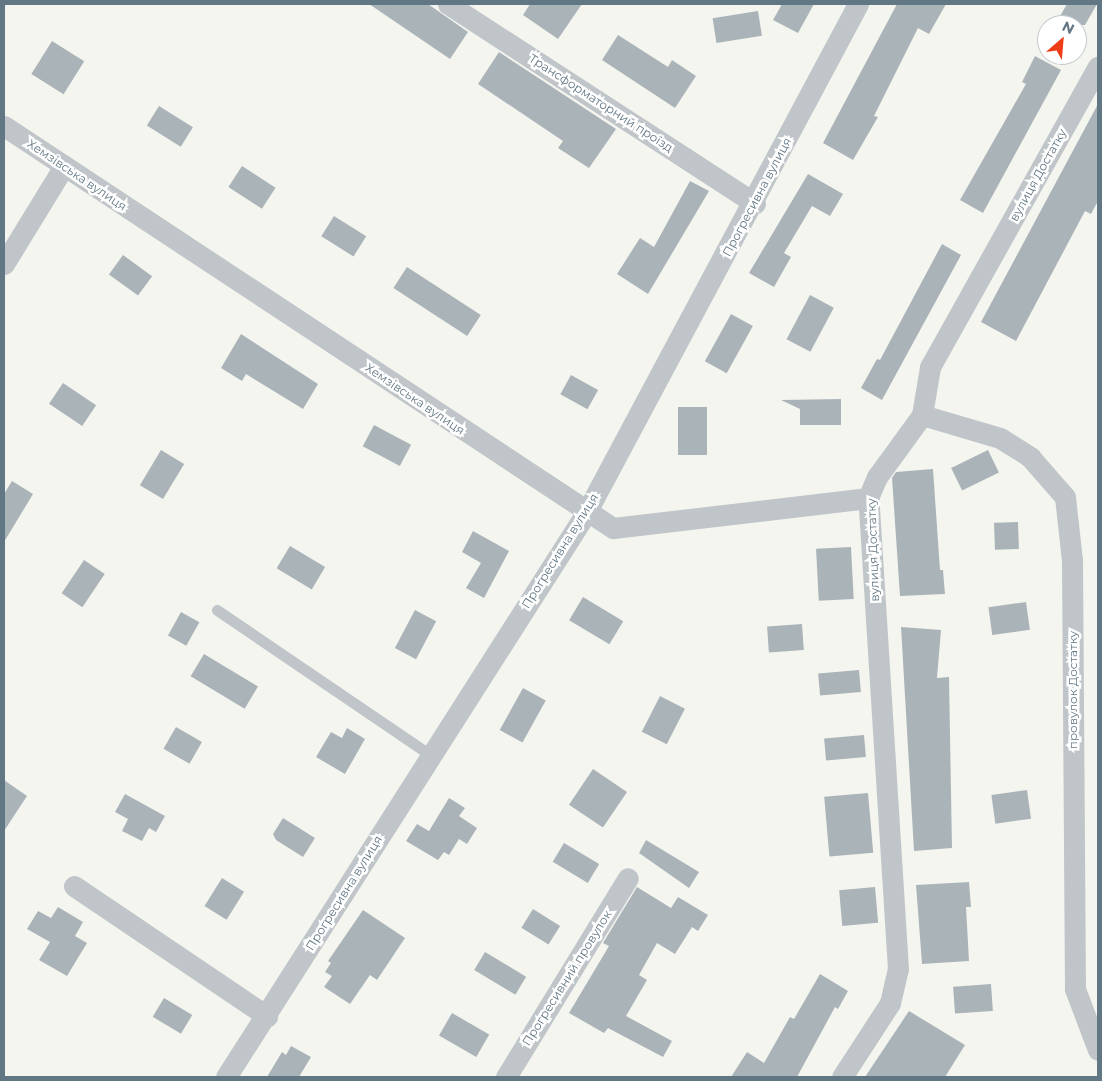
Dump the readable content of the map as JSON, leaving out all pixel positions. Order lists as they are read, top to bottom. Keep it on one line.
{"streets":{"street":["Трансформаторний проїзд","Хемзівська вулиця","вулиця Достатку","Прогресивна вулиця","провулок Достатку","Прогресивний провулок"]},"crossings":[["Трансформаторний проїзд","Прогресивна вулиця"],["Хемзівська вулиця","вулиця Достатку"],["Хемзівська вулиця","Прогресивна вулиця"],["вулиця Достатку","провулок Достатку"]],"north":"top right"}
